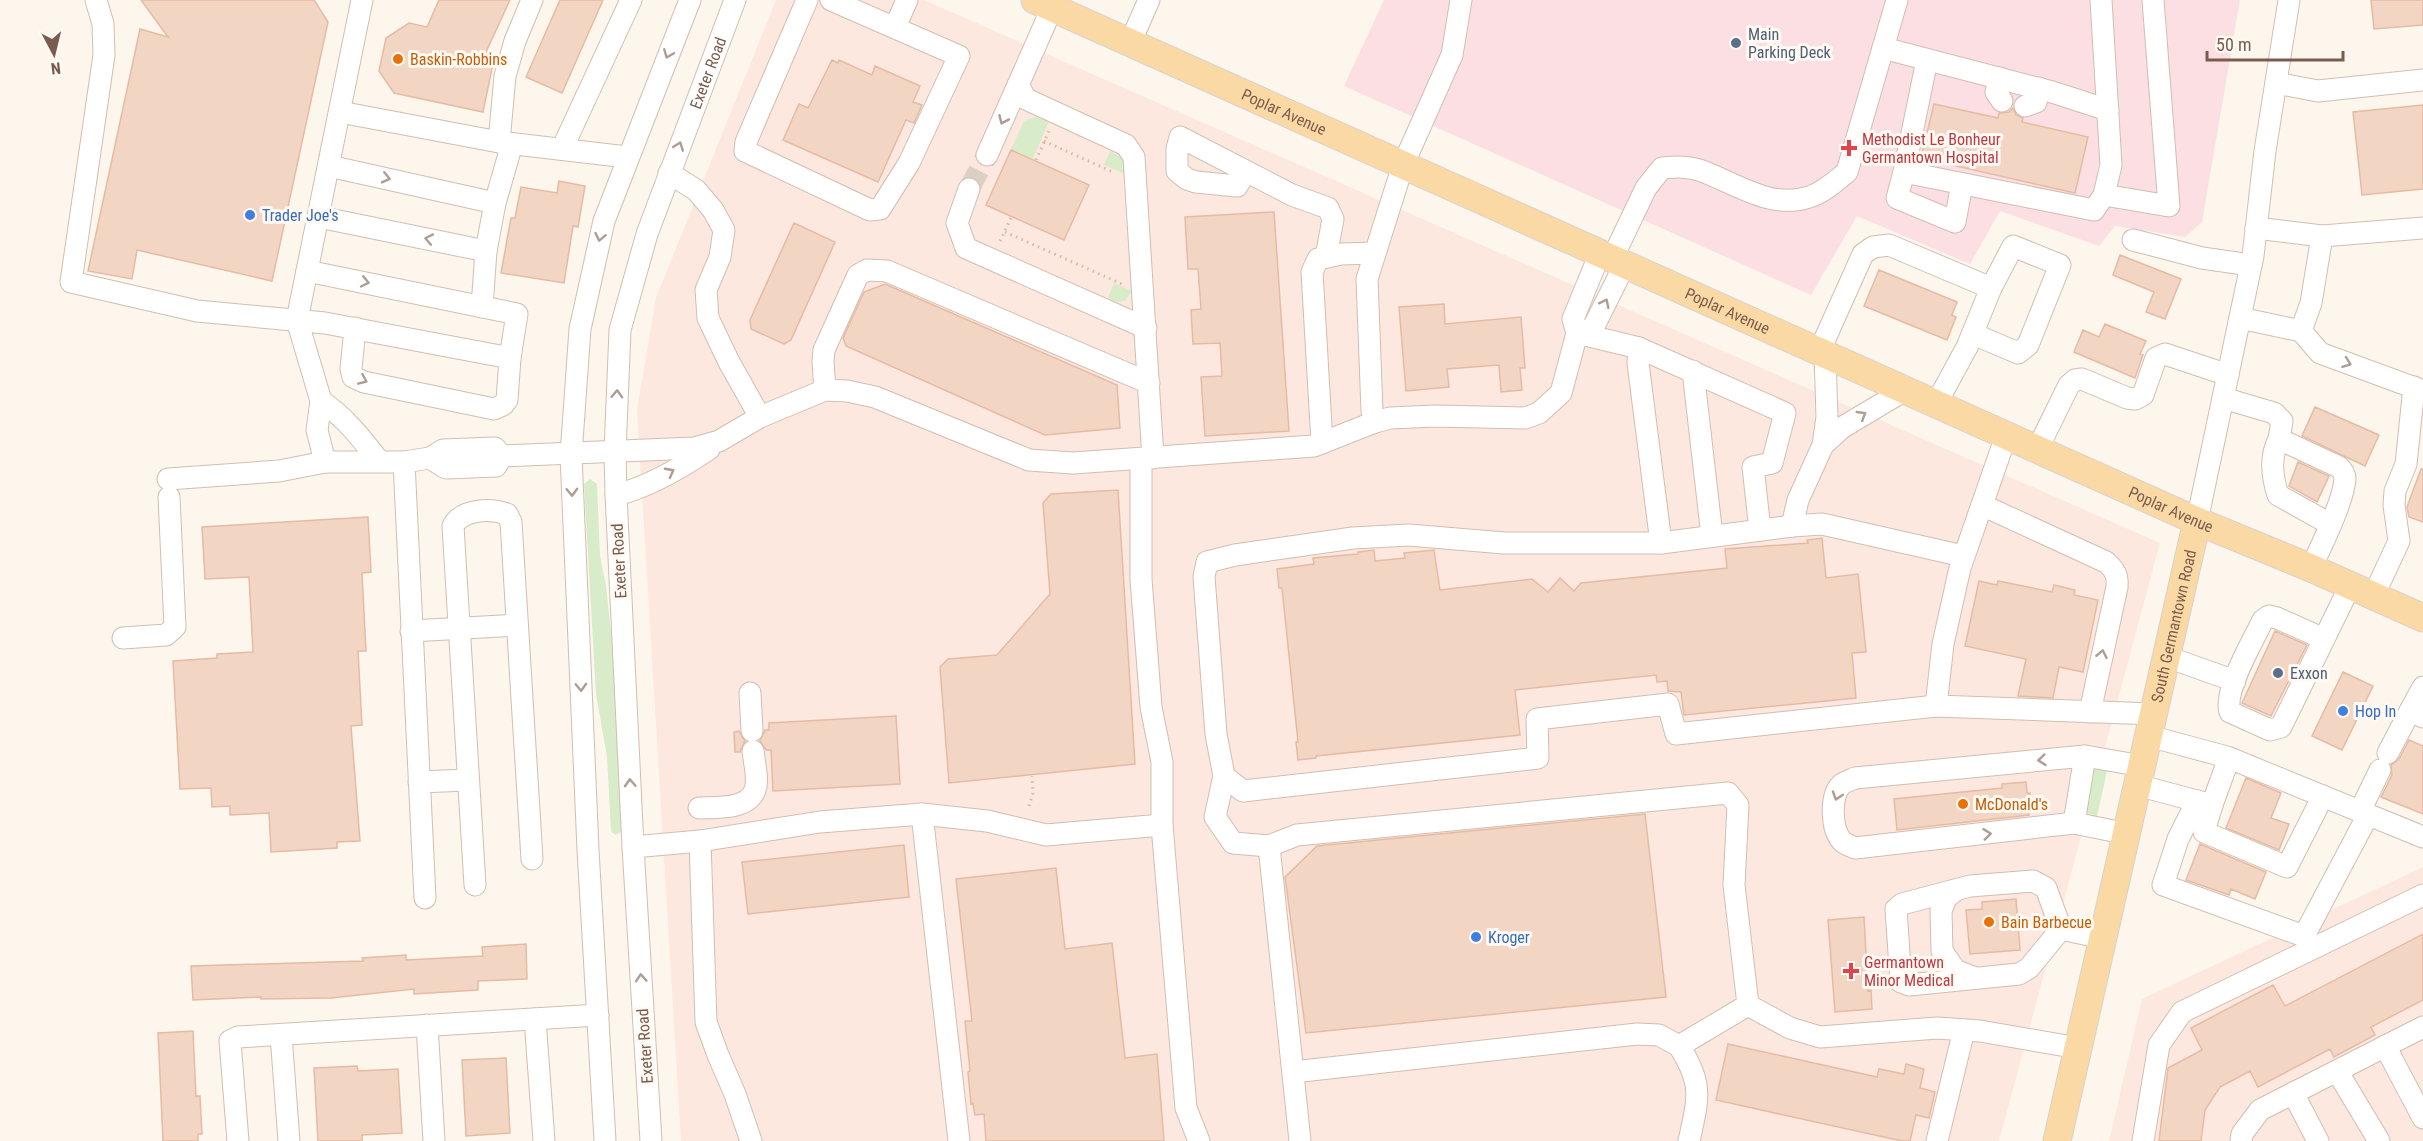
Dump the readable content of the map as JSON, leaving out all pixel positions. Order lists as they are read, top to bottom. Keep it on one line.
{"streets":{"main road":["Poplar Avenue","South Germantown Road"],"street":["Exeter Road"]},"crossings":[["Poplar Avenue","South Germantown Road"]],"places":{"other":["Main Parking Deck","Baskin-Robbins","Trader Joe's","Exxon","Hop In","McDonald's","Bain Barbecue","Kroger"],"health":["Methodist Le Bonheur Germantown Hospital","Germantown Minor Medical"]},"scale_bar":"50 m","north":"bottom"}
